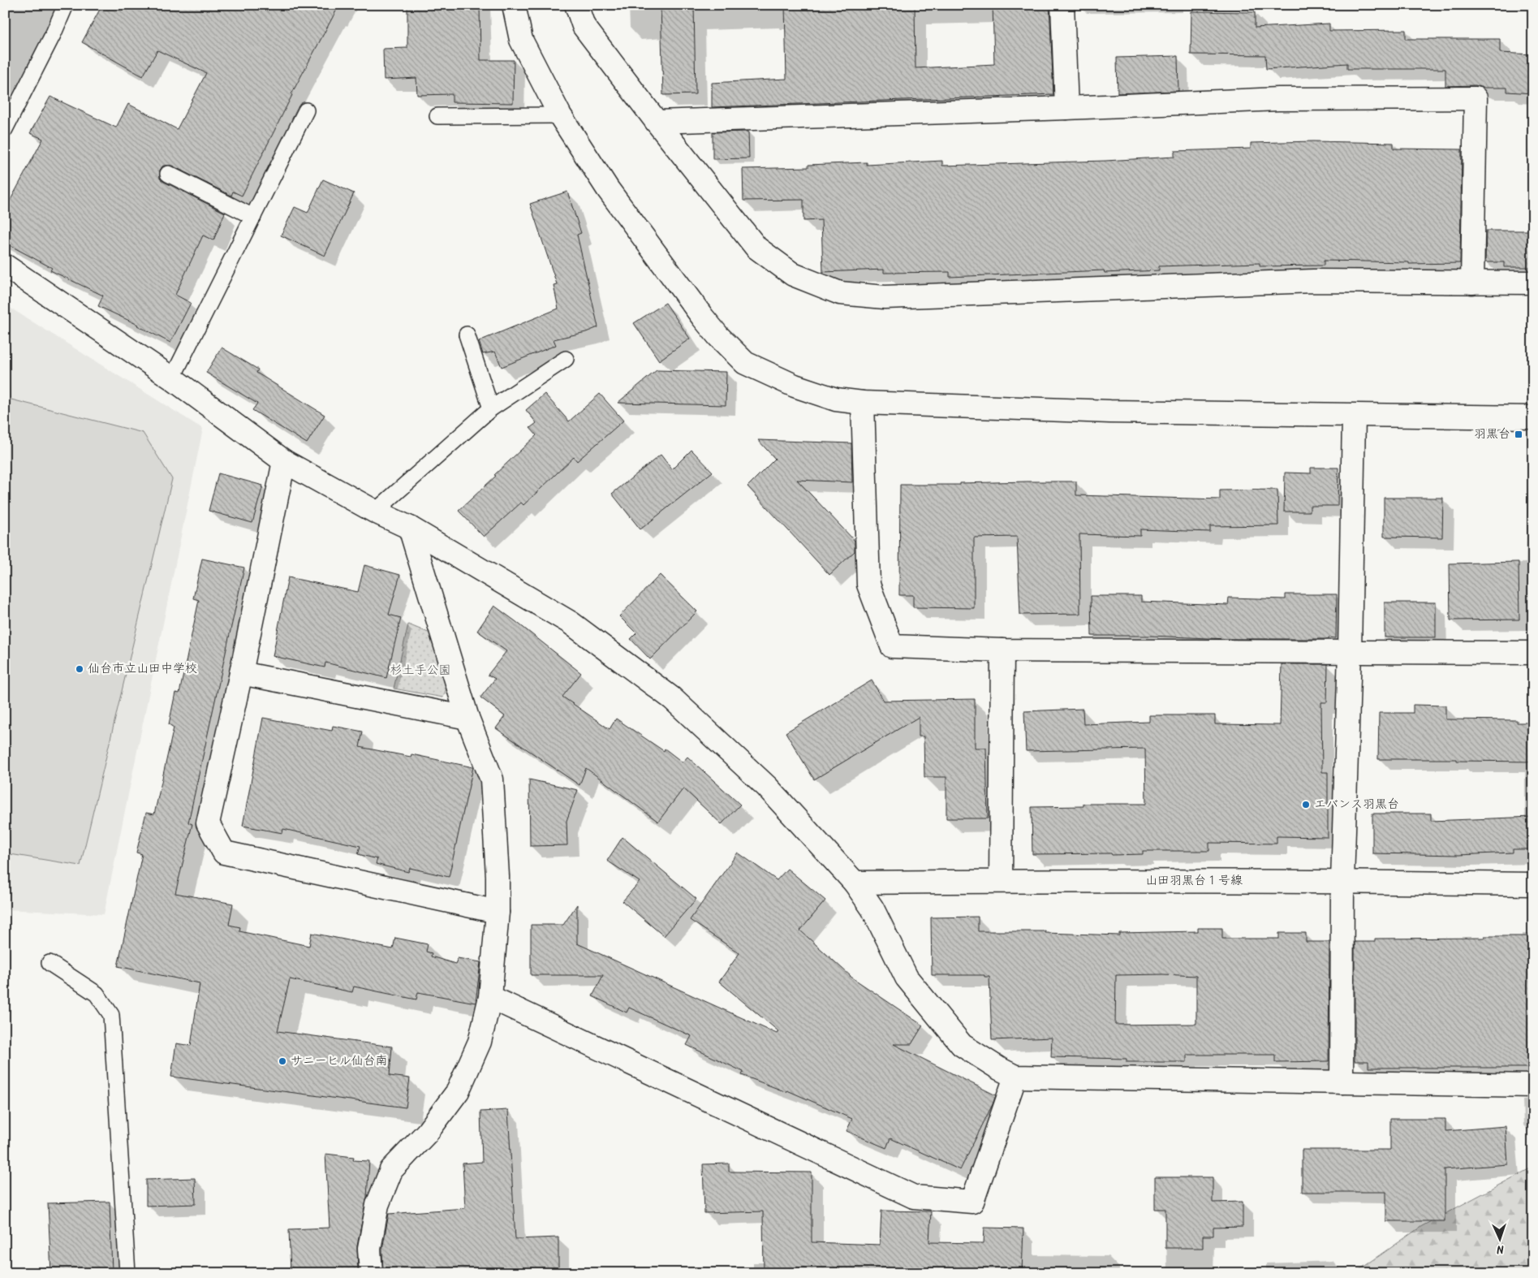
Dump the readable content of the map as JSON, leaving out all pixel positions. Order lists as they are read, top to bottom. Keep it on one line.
{"streets":{"street":["山田羽黒台１号線"]},"parks":["杉土手公園"],"places":{"transit":["羽黒台"],"other":["仙台市立山田中学校","エバンス羽黒台","サニーヒル仙台南"]},"north":"bottom"}
